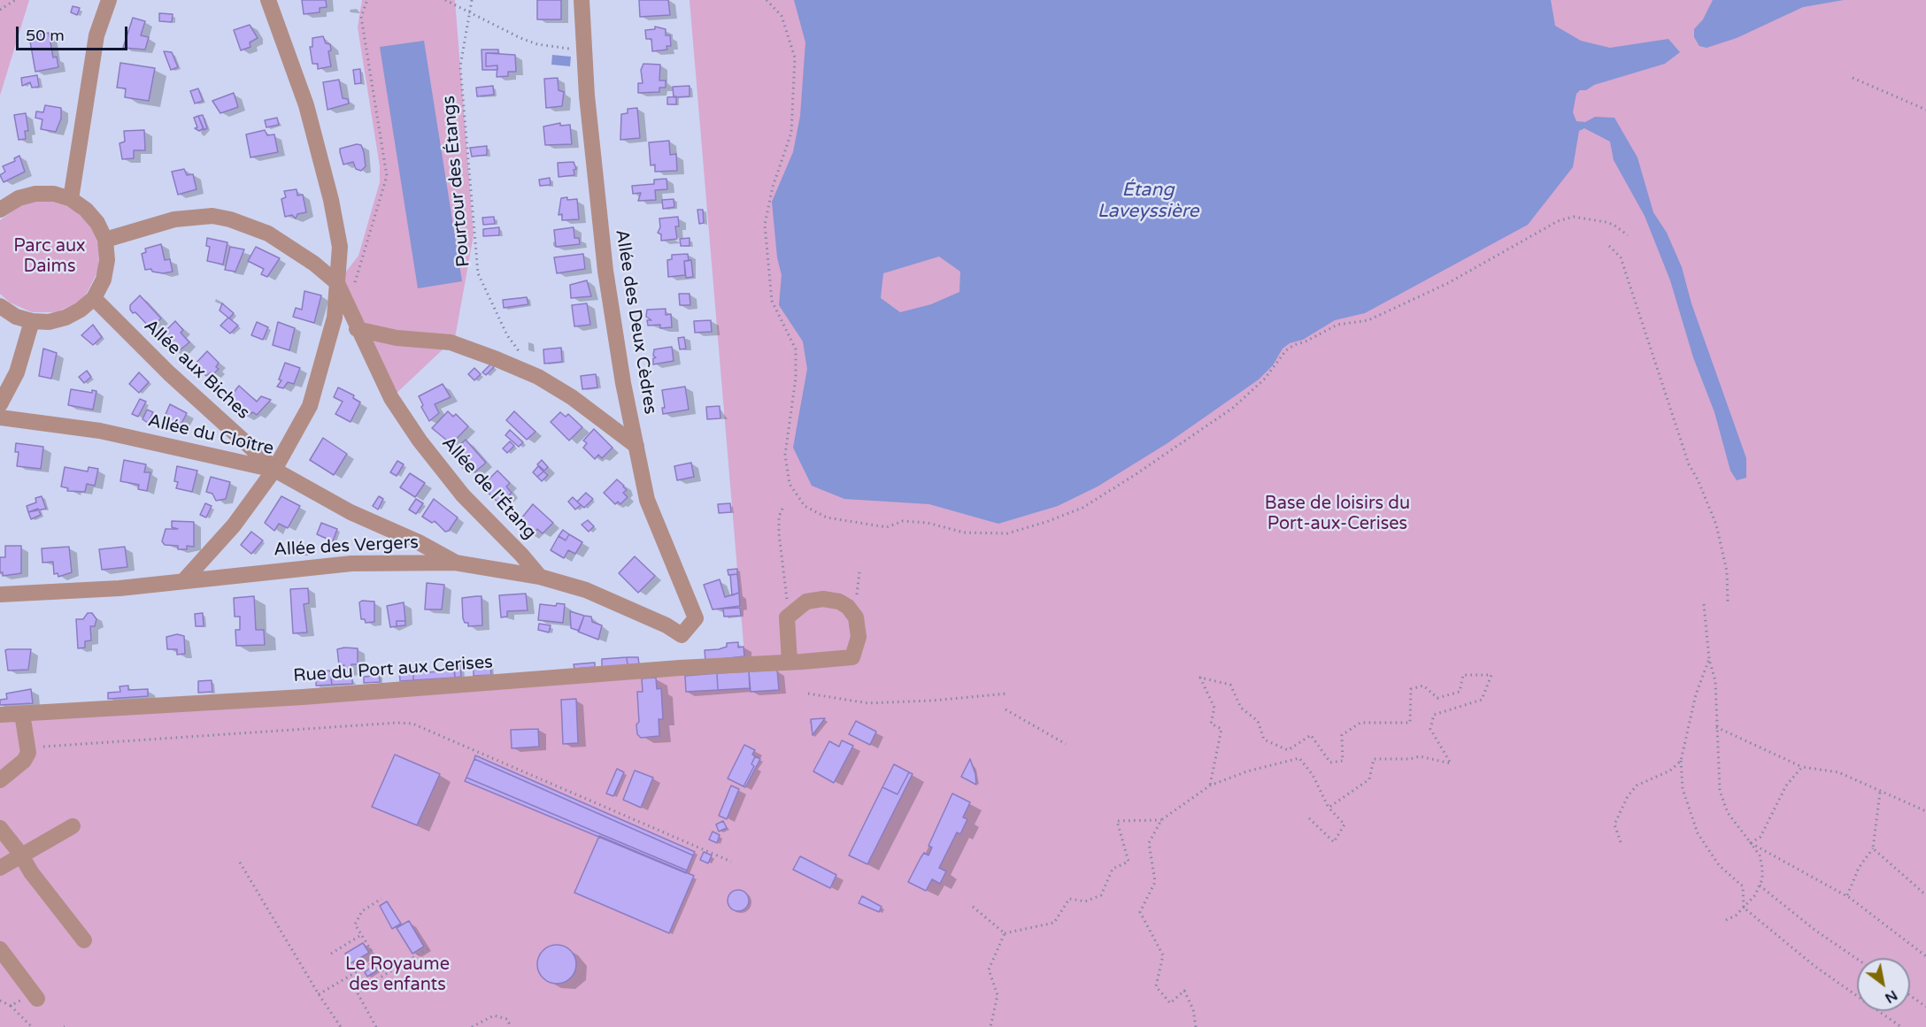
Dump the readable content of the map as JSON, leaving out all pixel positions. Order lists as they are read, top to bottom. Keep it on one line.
{"streets":{"street":["Allée des Deux Cèdres","Allée aux Biches","Allée du Cloître","Allée de l'Étang","Allée des Vergers","Rue du Port aux Cerises"],"path":["Pourtour des Étangs"]},"crossings":[["Allée des Deux Cèdres","Allée des Vergers"],["Allée aux Biches","Allée du Cloître"],["Allée du Cloître","Allée des Vergers"],["Allée de l'Étang","Allée des Vergers"]],"water":["Étang Laveyssière"],"parks":["Parc aux Daims","Base de loisirs du Port-aux-Cerises","Le Royaume des enfants"],"scale_bar":"50 m","north":"bottom right"}
